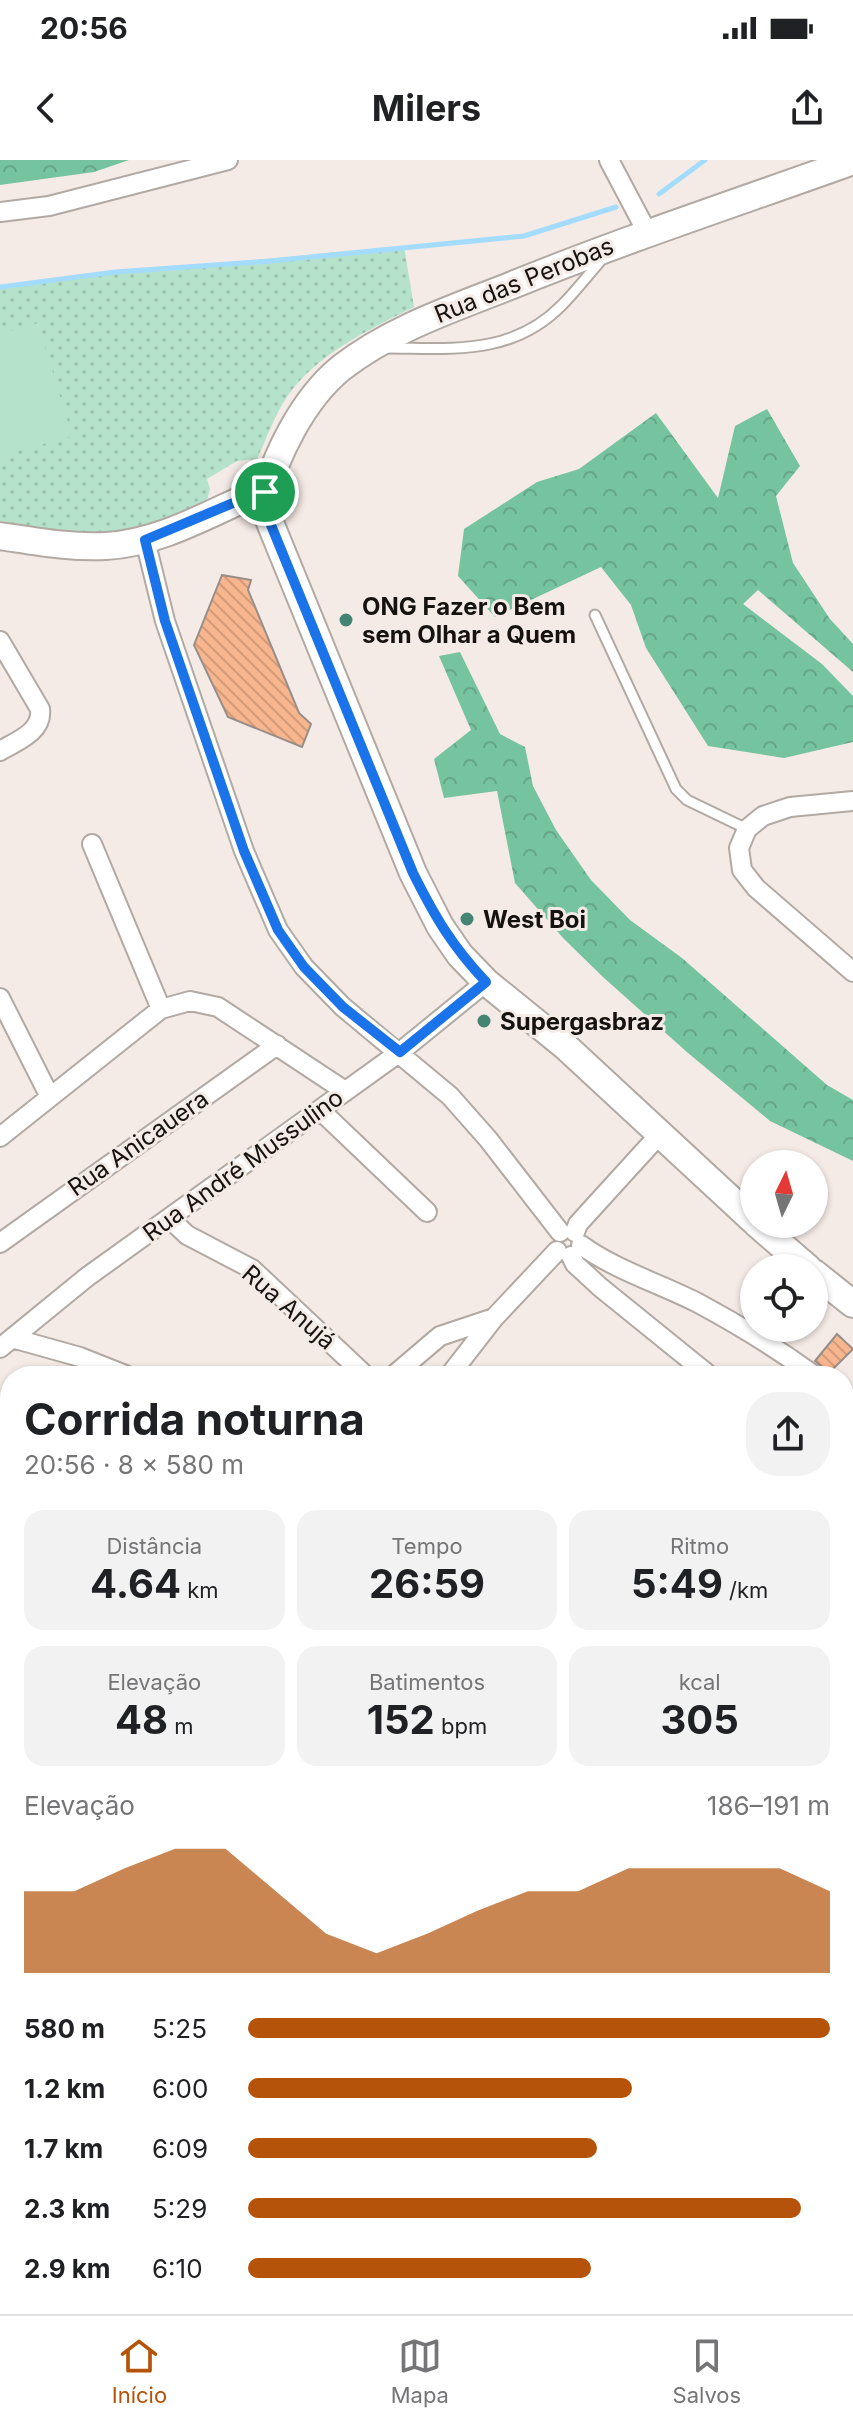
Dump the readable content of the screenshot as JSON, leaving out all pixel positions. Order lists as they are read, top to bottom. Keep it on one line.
{"streets":{"main road":["Rua das Perobas"],"street":["Rua Anicauera","Rua André Mussulino","Rua Anujá"]},"crossings":[["Rua André Mussulino","Rua Anujá"]],"places":["ONG Fazer o Bem sem Olhar a Quem","West Boi","Supergasbraz"],"north":"top","page":{"status":"20:56","header":"Milers","heading":["Corrida noturna","20:56 · 8 × 580 m"],"stats":[["Distância","4.64 km"],["Tempo","26:59"],["Ritmo","5:49 /km"],["Elevação","48 m"],["Batimentos","152 bpm"],["kcal","305"]],"chart":["Elevação","186–191 m"],"list":[{"name":"580 m","note":"5:25"},{"name":"1.2 km","note":"6:00"},{"name":"1.7 km","note":"6:09"},{"name":"2.3 km","note":"5:29"},{"name":"2.9 km","note":"6:10"}],"tabs":["Início","Mapa","Salvos"]}}
